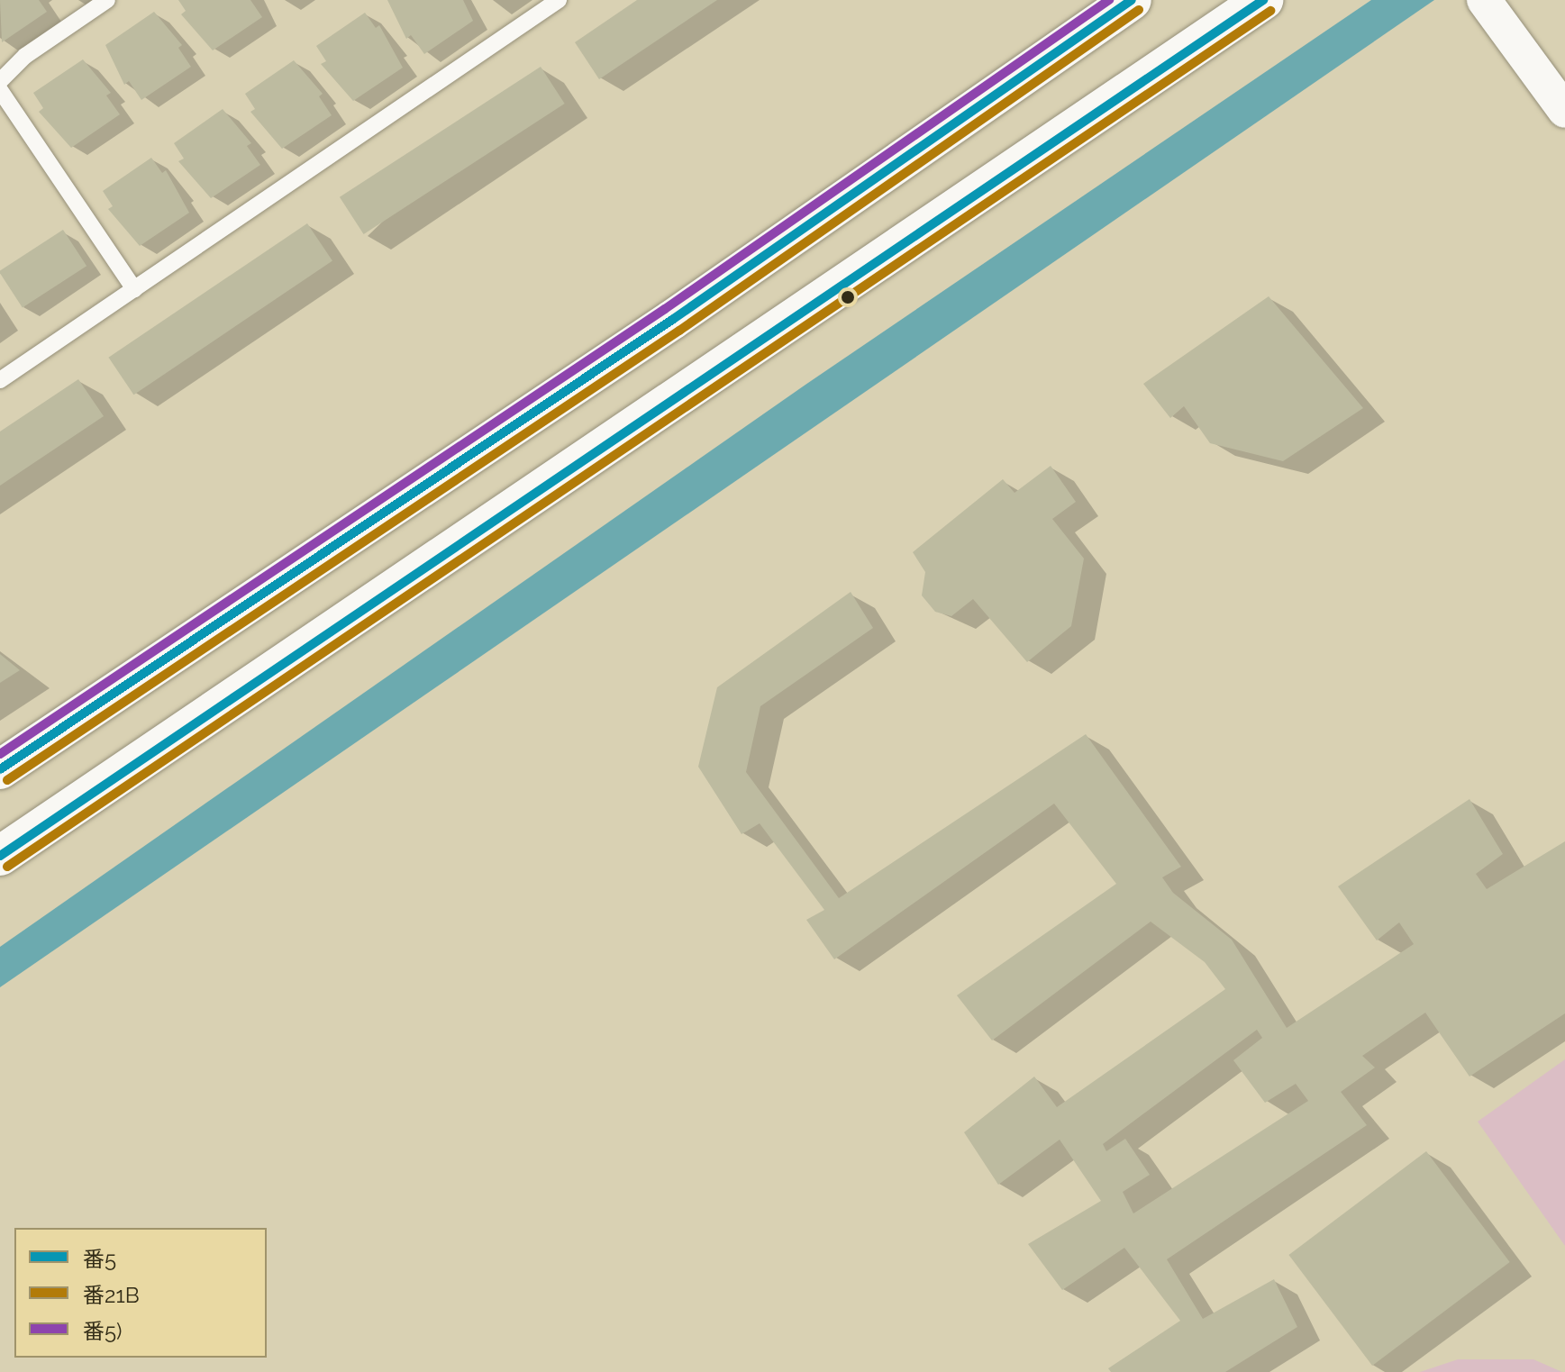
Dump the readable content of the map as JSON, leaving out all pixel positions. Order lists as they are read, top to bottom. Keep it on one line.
{"lines":["transit line 番5","transit line 番5)","transit line 番21B"],"legend":["番5","番21B","番5)"]}
